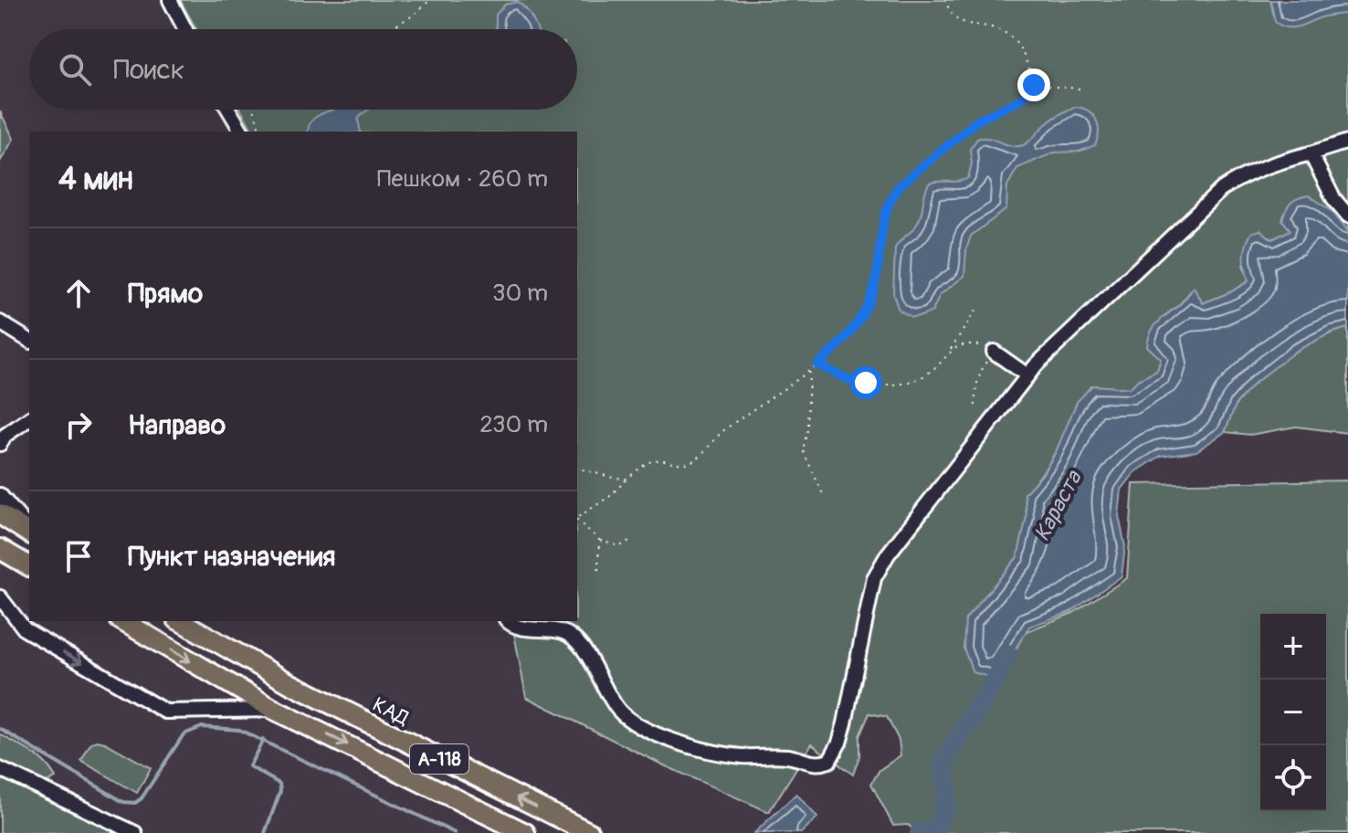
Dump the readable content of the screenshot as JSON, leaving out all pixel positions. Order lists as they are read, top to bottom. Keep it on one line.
{"streets":{"highway":["КАД","А-118"]},"water":["Караста"],"page":{"search":"Поиск","heading":["4 мин","Пешком · 260 m"],"list":[["Прямо","30 m"],["Направо","230 m"],"Пункт назначения"],"map_buttons":["+","−"]}}
